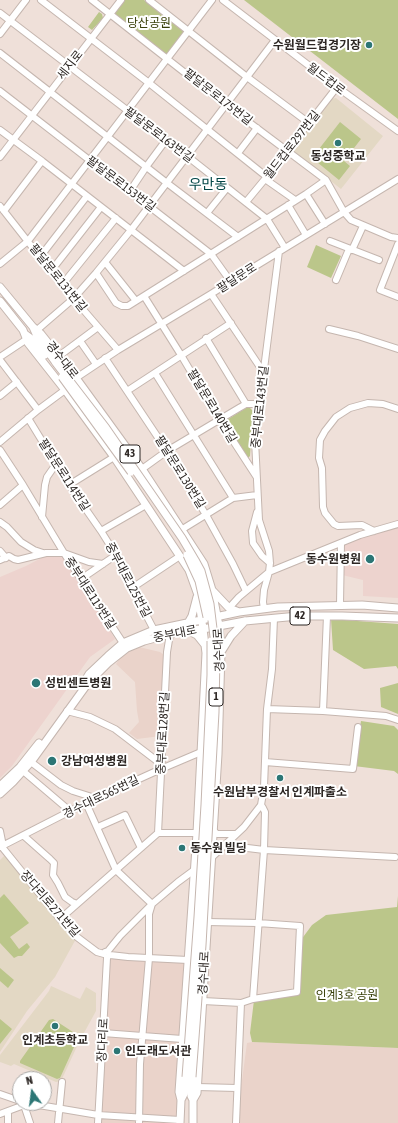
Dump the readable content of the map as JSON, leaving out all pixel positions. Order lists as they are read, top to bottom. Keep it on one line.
{"streets":{"main road":["경수대로","43","42","중부대로","1"],"street":["세지로","월드컵로","팔달문로175번길","팔달문로163번길","월드컵로297번길","팔달문로153번길","팔달문로131번길","팔달문로","팔달문로140번길","중부대로143번길","팔달문로130번길","팔달문로114번길","중부대로125번길","중부대로119번길","중부대로128번길","경수대로565번길","장다리로271번길","장다리로"]},"crossings":[["세지로","팔달문로175번길"],["세지로","팔달문로163번길"],["세지로","팔달문로153번길"],["월드컵로","월드컵로297번길"],["팔달문로175번길","월드컵로297번길"],["팔달문로175번길","팔달문로"],["팔달문로163번길","월드컵로297번길"],["팔달문로163번길","팔달문로"],["팔달문로153번길","팔달문로"],["팔달문로131번길","팔달문로"],["팔달문로","경수대로"],["팔달문로","팔달문로140번길"],["팔달문로","중부대로143번길"],["팔달문로","팔달문로130번길"],["경수대로","43"],["경수대로","중부대로"],["경수대로","1"],["경수대로","경수대로565번길"],["팔달문로140번길","중부대로143번길"],["중부대로143번길","중부대로"],["43","중부대로"],["팔달문로114번길","중부대로125번길"],["중부대로125번길","중부대로"],["중부대로119번길","중부대로"],["중부대로","중부대로128번길"],["중부대로128번길","경수대로565번길"],["경수대로565번길","장다리로271번길"],["장다리로271번길","장다리로"]],"districts":["우만동"],"parks":["당산공원","인계3호 공원"],"places":["수원월드컵경기장","동성중학교","동수원병원","성빈센트병원","강남여성병원","수원남부경찰서 인계파출소","동수원 빌딩","인계초등학교","인도래도서관"],"north":"top"}
